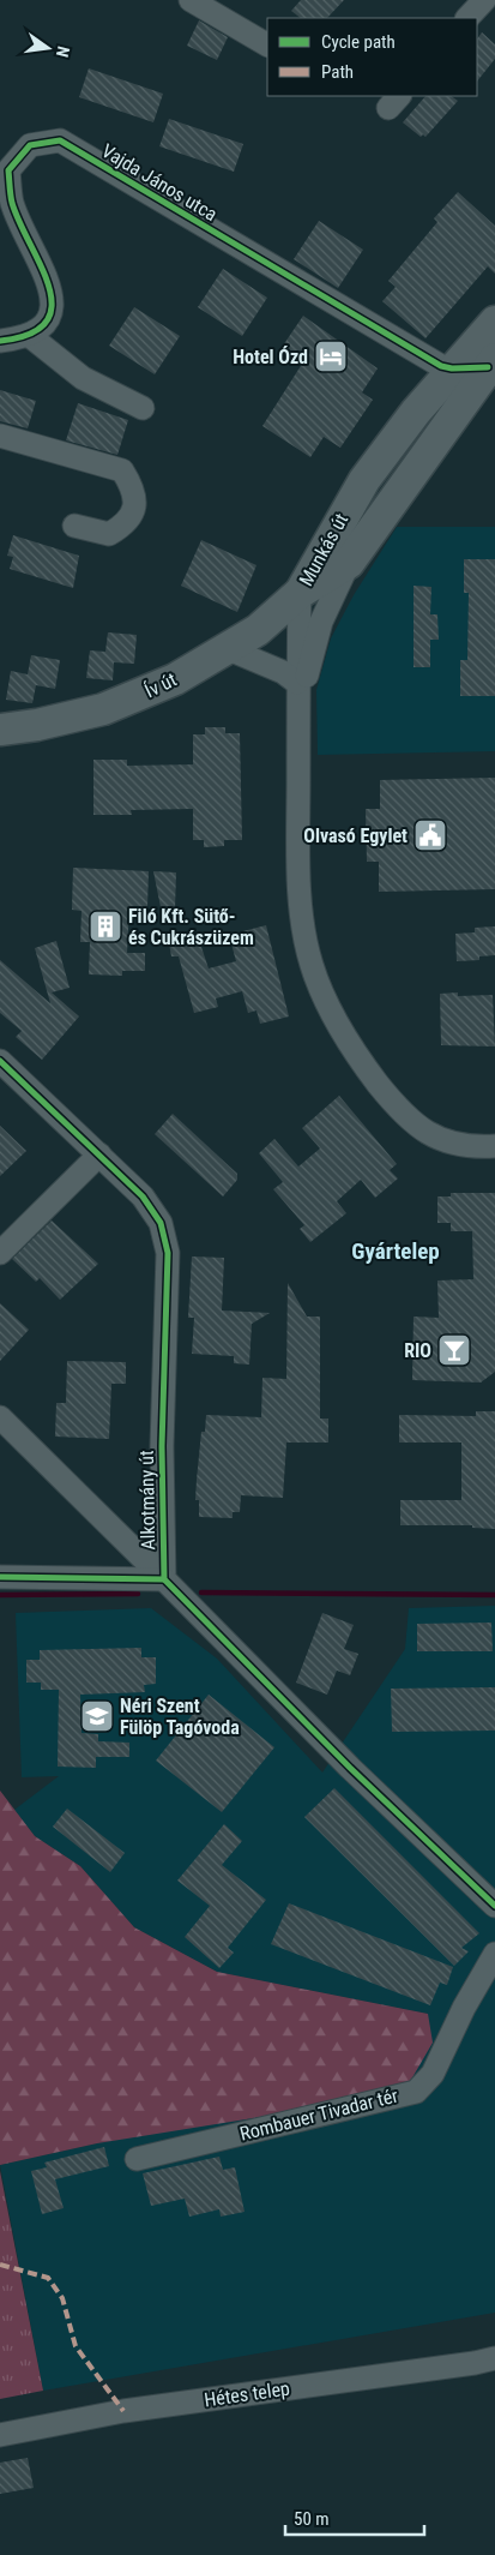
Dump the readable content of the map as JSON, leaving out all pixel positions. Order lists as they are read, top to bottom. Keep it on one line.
{"streets":{"main road":["Munkás út","Ív út"],"street":["Vajda János utca","Alkotmány út","Rombauer Tivadar tér","Hétes telep"]},"crossings":[["Vajda János utca","Munkás út"],["Munkás út","Ív út"]],"districts":["Gyártelep"],"places":{"hotel":["Hotel Ózd"],"public building":["Olvasó Egylet"],"building":["Filó Kft. Sütő- és Cukrászüzem"],"bar":["RIO"],"school or university":["Néri Szent Fülöp Tagóvoda"]},"legend":["Cycle path","Path"],"scale_bar":"50 m","north":"right"}
